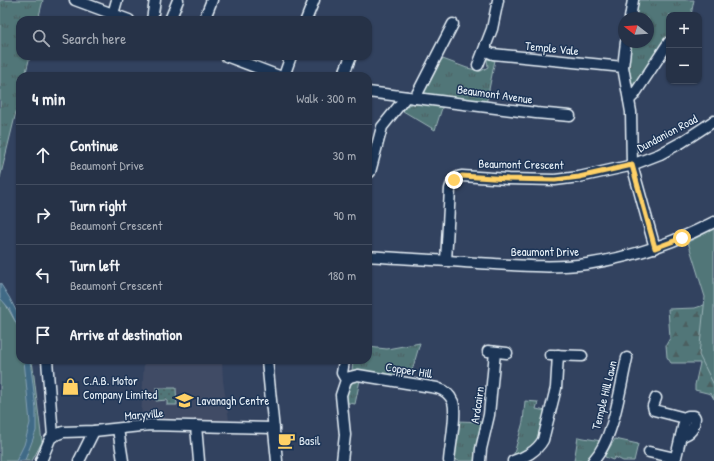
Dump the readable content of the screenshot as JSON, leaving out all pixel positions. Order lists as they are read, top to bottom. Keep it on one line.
{"streets":{"street":["Temple Vale","Beaumont Avenue","Dundanion Road","Beaumont Crescent","Beaumont Drive","Copper Hill","Temple Hill Lawn","Ardcairn","Maryville"]},"crossings":[["Dundanion Road","Beaumont Crescent"],["Beaumont Crescent","Beaumont Drive"]],"places":{"shop":["C.A.B. Motor Company Limited"],"school or university":["Lavanagh Centre"],"cafe":["Basil"]},"north":"left","page":{"map_buttons":["+","−"],"search":"Search here","heading":["4 min","Walk · 300 m"],"list":[["Continue","Beaumont Drive","30 m"],["Turn right","Beaumont Crescent","90 m"],["Turn left","Beaumont Crescent","180 m"],"Arrive at destination"]}}
